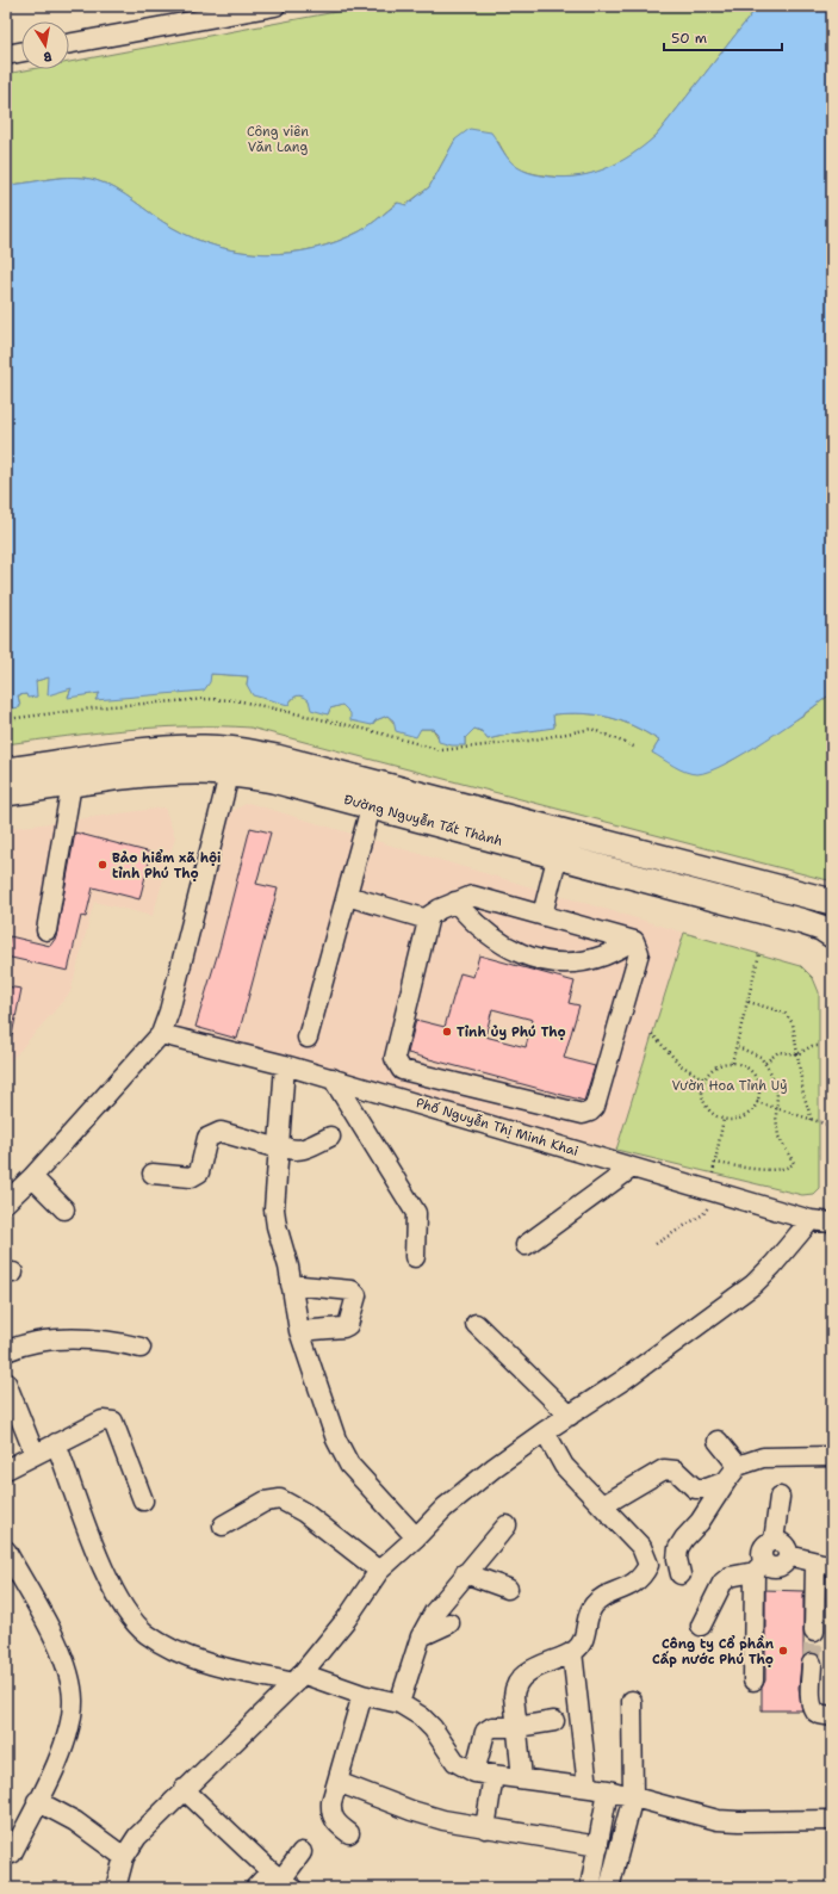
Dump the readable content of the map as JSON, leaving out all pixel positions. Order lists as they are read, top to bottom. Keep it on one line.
{"streets":{"main road":["Đường Nguyễn Tất Thành"],"street":["Phố Nguyễn Thị Minh Khai"]},"parks":["Công viên Văn Lang","Vườn Hoa Tỉnh Uỷ"],"places":["Bảo hiểm xã hội tỉnh Phú Thọ","Tỉnh ủy Phú Thọ","Công ty Cổ phần Cấp nước Phú Thọ"],"scale_bar":"50 m","north":"bottom"}
